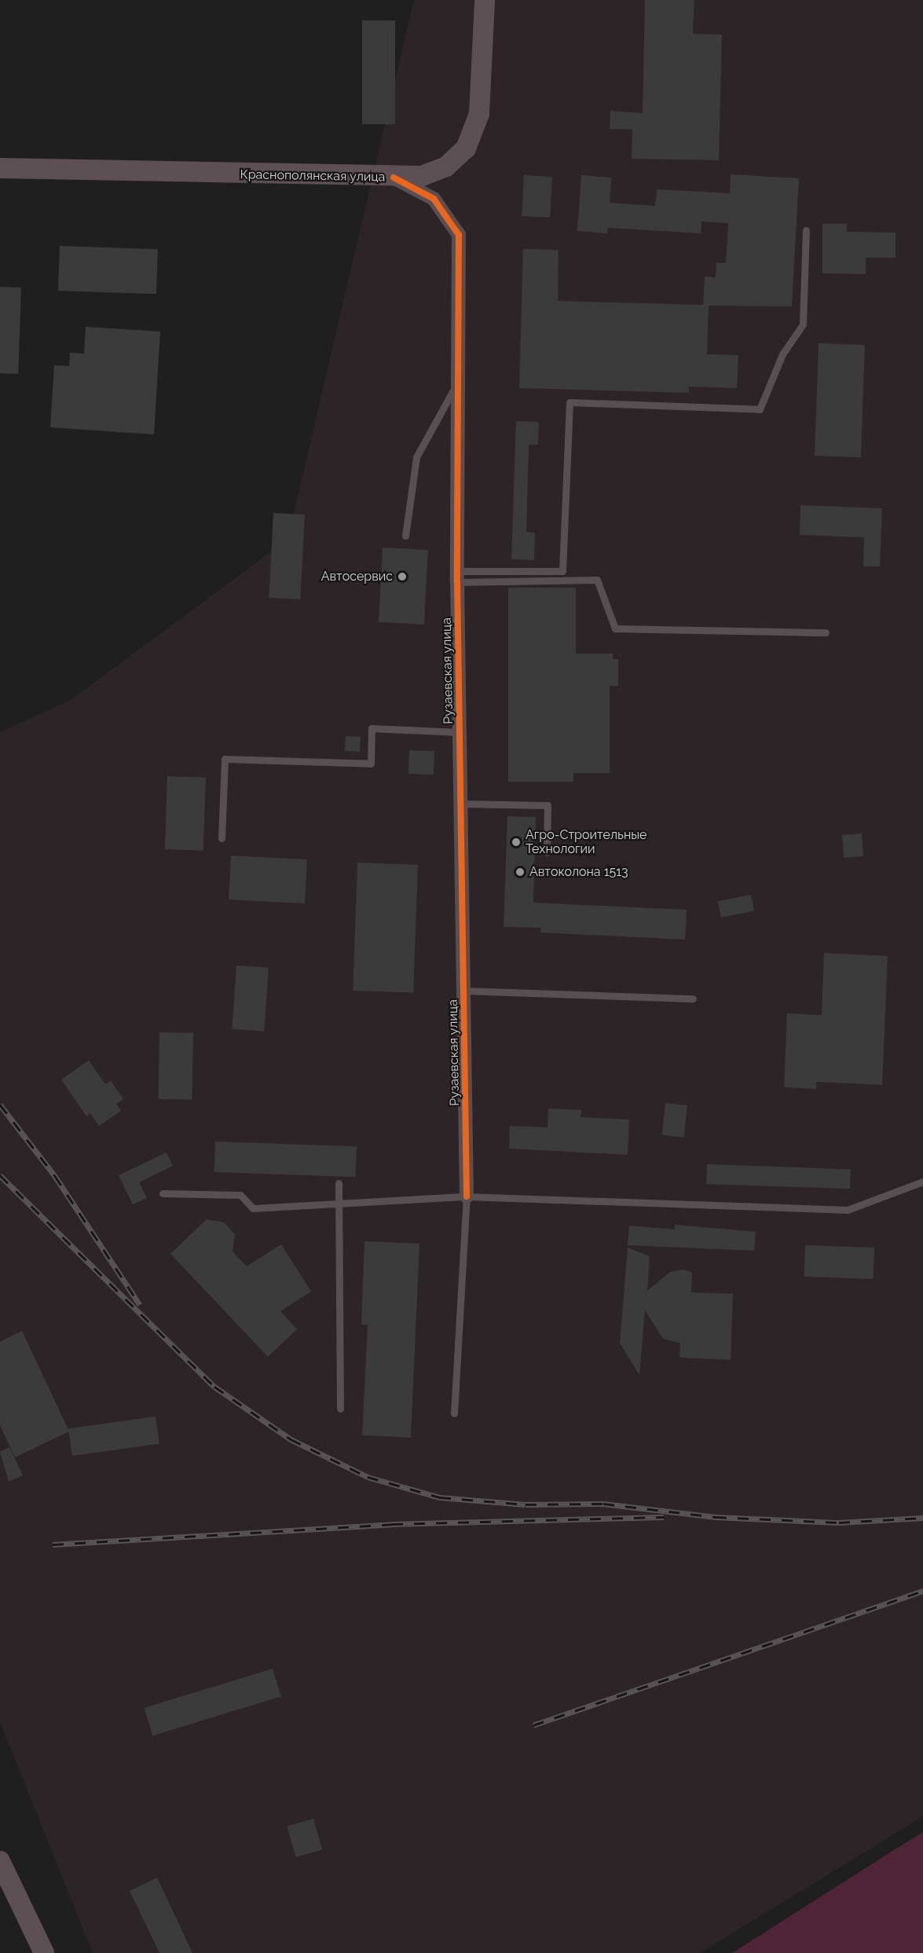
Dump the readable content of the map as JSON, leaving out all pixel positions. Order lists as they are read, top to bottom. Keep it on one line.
{"streets":{"street":["Краснополянская улица","Рузаевская улица"]},"crossings":[["Краснополянская улица","Рузаевская улица"]],"places":["Автосервис","Агро-Строительные Технологии","Автоколона 1513"]}
